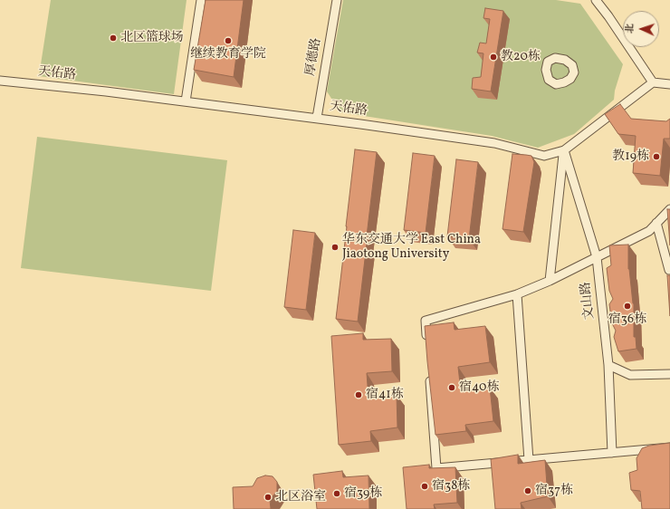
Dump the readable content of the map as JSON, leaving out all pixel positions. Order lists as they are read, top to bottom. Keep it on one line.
{"streets":{"street":["厚德路","天佑路","文山路"]},"crossings":[["厚德路","天佑路"],["天佑路","文山路"]],"places":["北区篮球场","继续教育学院","教20栋","教19栋","华东交通大学 East China Jiaotong University","宿36栋","宿40栋","宿41栋","宿38栋","宿37栋","宿39栋","北区浴室"],"north":"left"}
